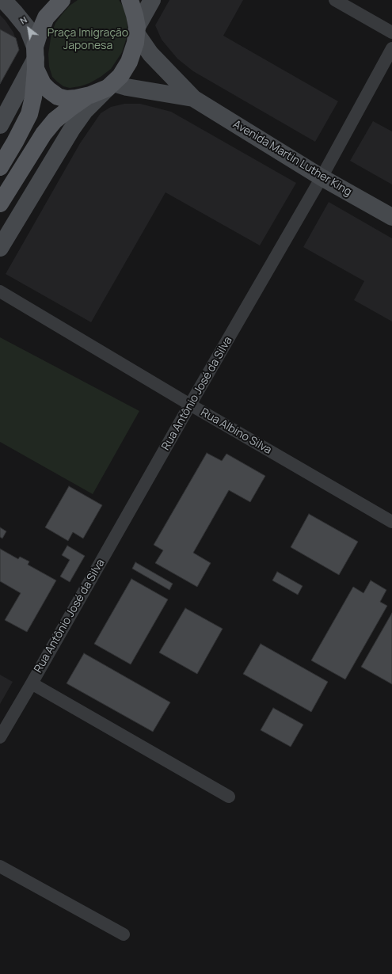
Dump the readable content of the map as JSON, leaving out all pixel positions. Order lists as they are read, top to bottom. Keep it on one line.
{"streets":{"main road":["Avenida Martin Luther King"],"street":["Rua Antônio José da Silva","Rua Albino Silva"]},"crossings":[["Avenida Martin Luther King","Rua Antônio José da Silva"],["Rua Antônio José da Silva","Rua Albino Silva"]],"parks":["Praça Imigração Japonesa"],"north":"top left"}
